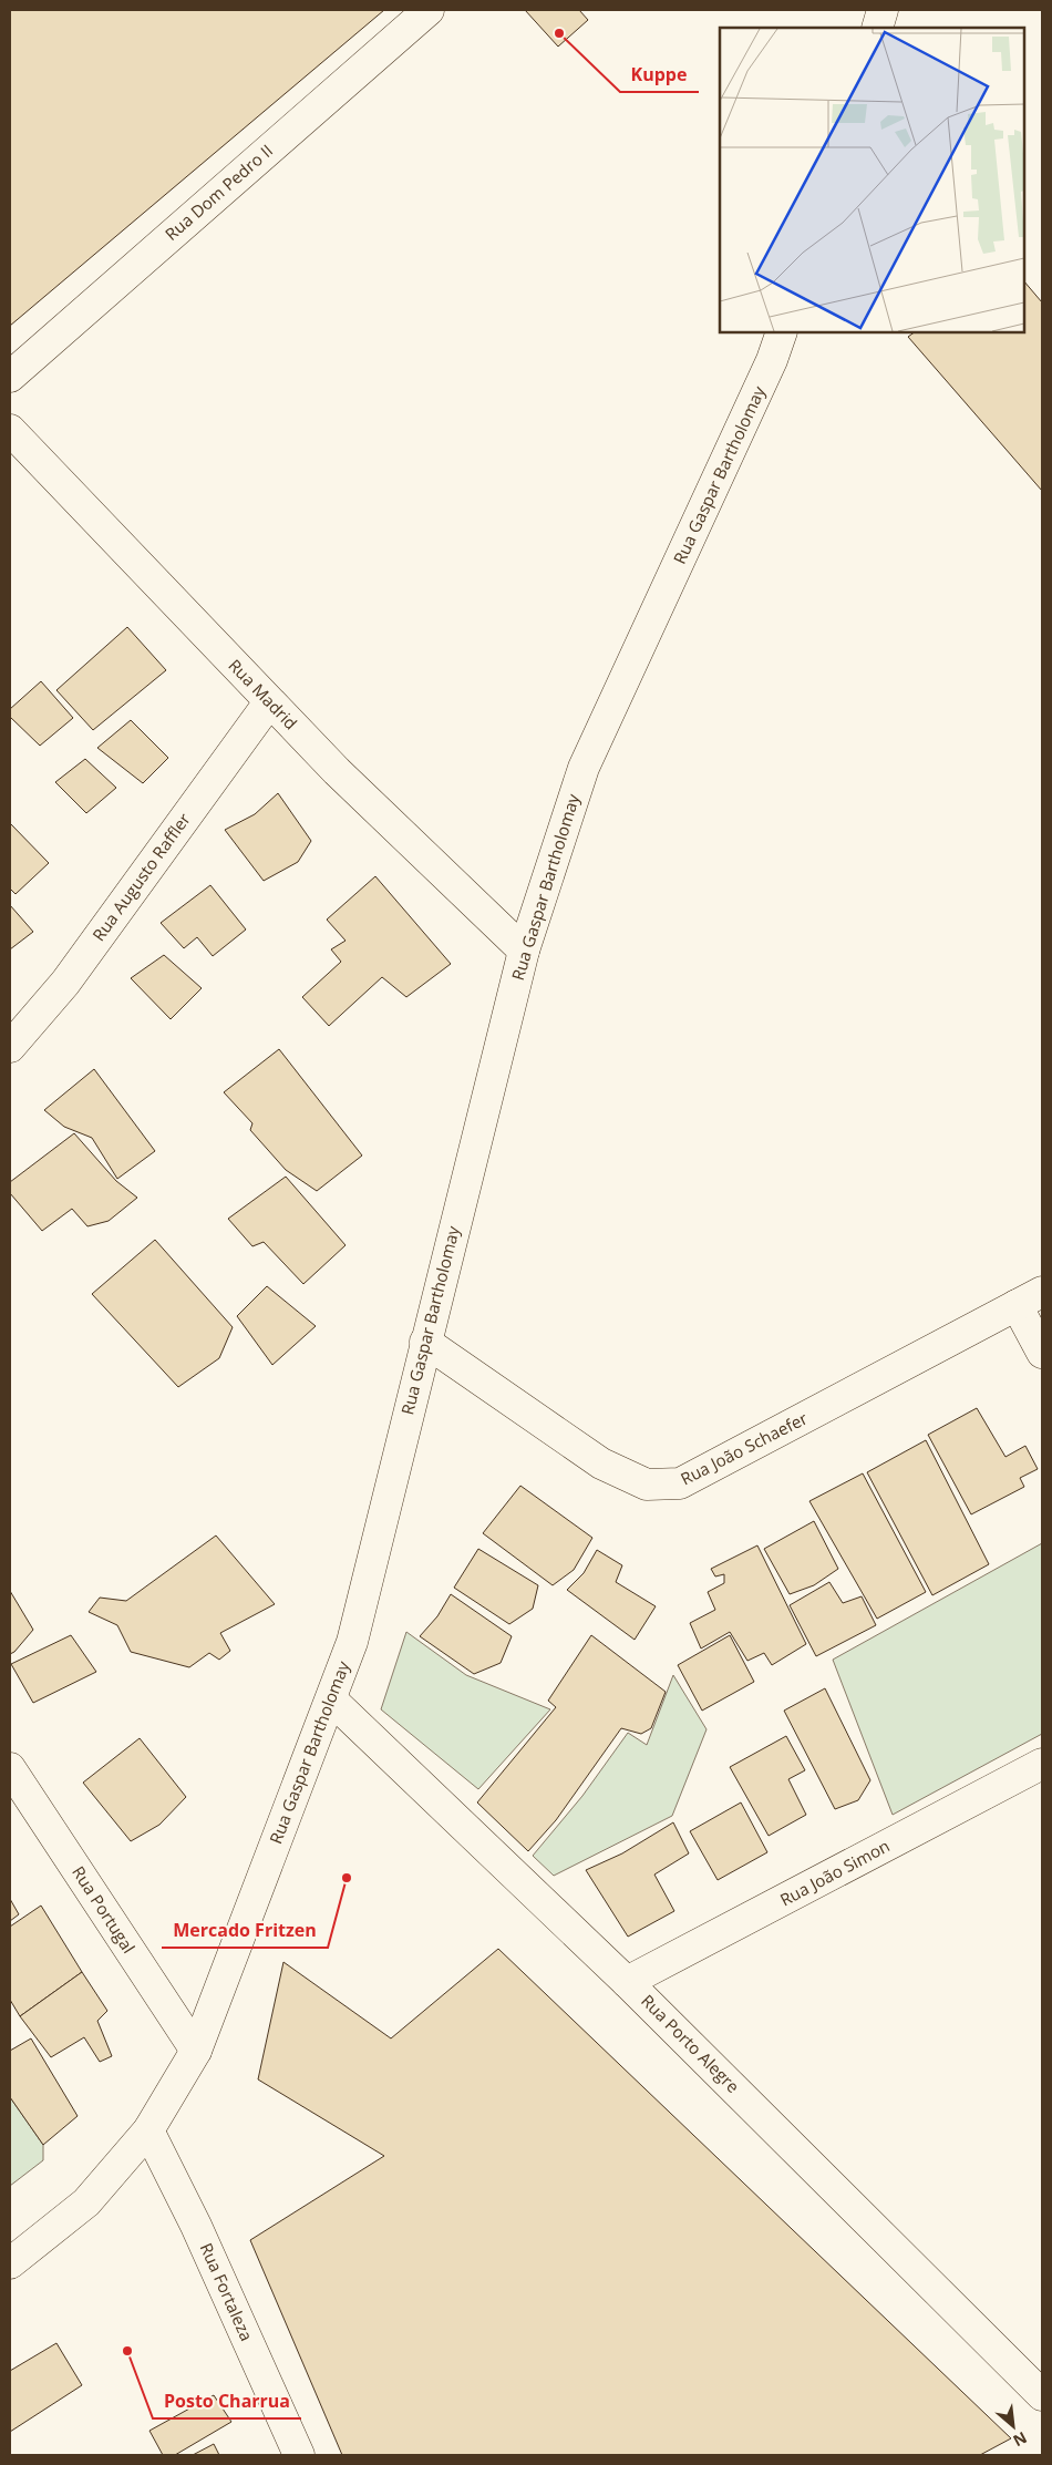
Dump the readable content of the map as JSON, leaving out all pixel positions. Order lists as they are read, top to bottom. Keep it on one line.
{"streets":{"street":["Rua Dom Pedro II","Rua Gaspar Bartholomay","Rua Madrid","Rua Augusto Raffler","Rua João Schaefer","Rua João Simon","Rua Portugal","Rua Porto Alegre","Rua Fortaleza"]},"crossings":[["Rua Gaspar Bartholomay","Rua Madrid"],["Rua Gaspar Bartholomay","Rua João Schaefer"],["Rua Gaspar Bartholomay","Rua Portugal"],["Rua Gaspar Bartholomay","Rua Porto Alegre"],["Rua Gaspar Bartholomay","Rua Fortaleza"],["Rua Madrid","Rua Augusto Raffler"],["Rua João Simon","Rua Porto Alegre"]],"places":["Kuppe","Mercado Fritzen","Posto Charrua"],"north":"bottom right"}
